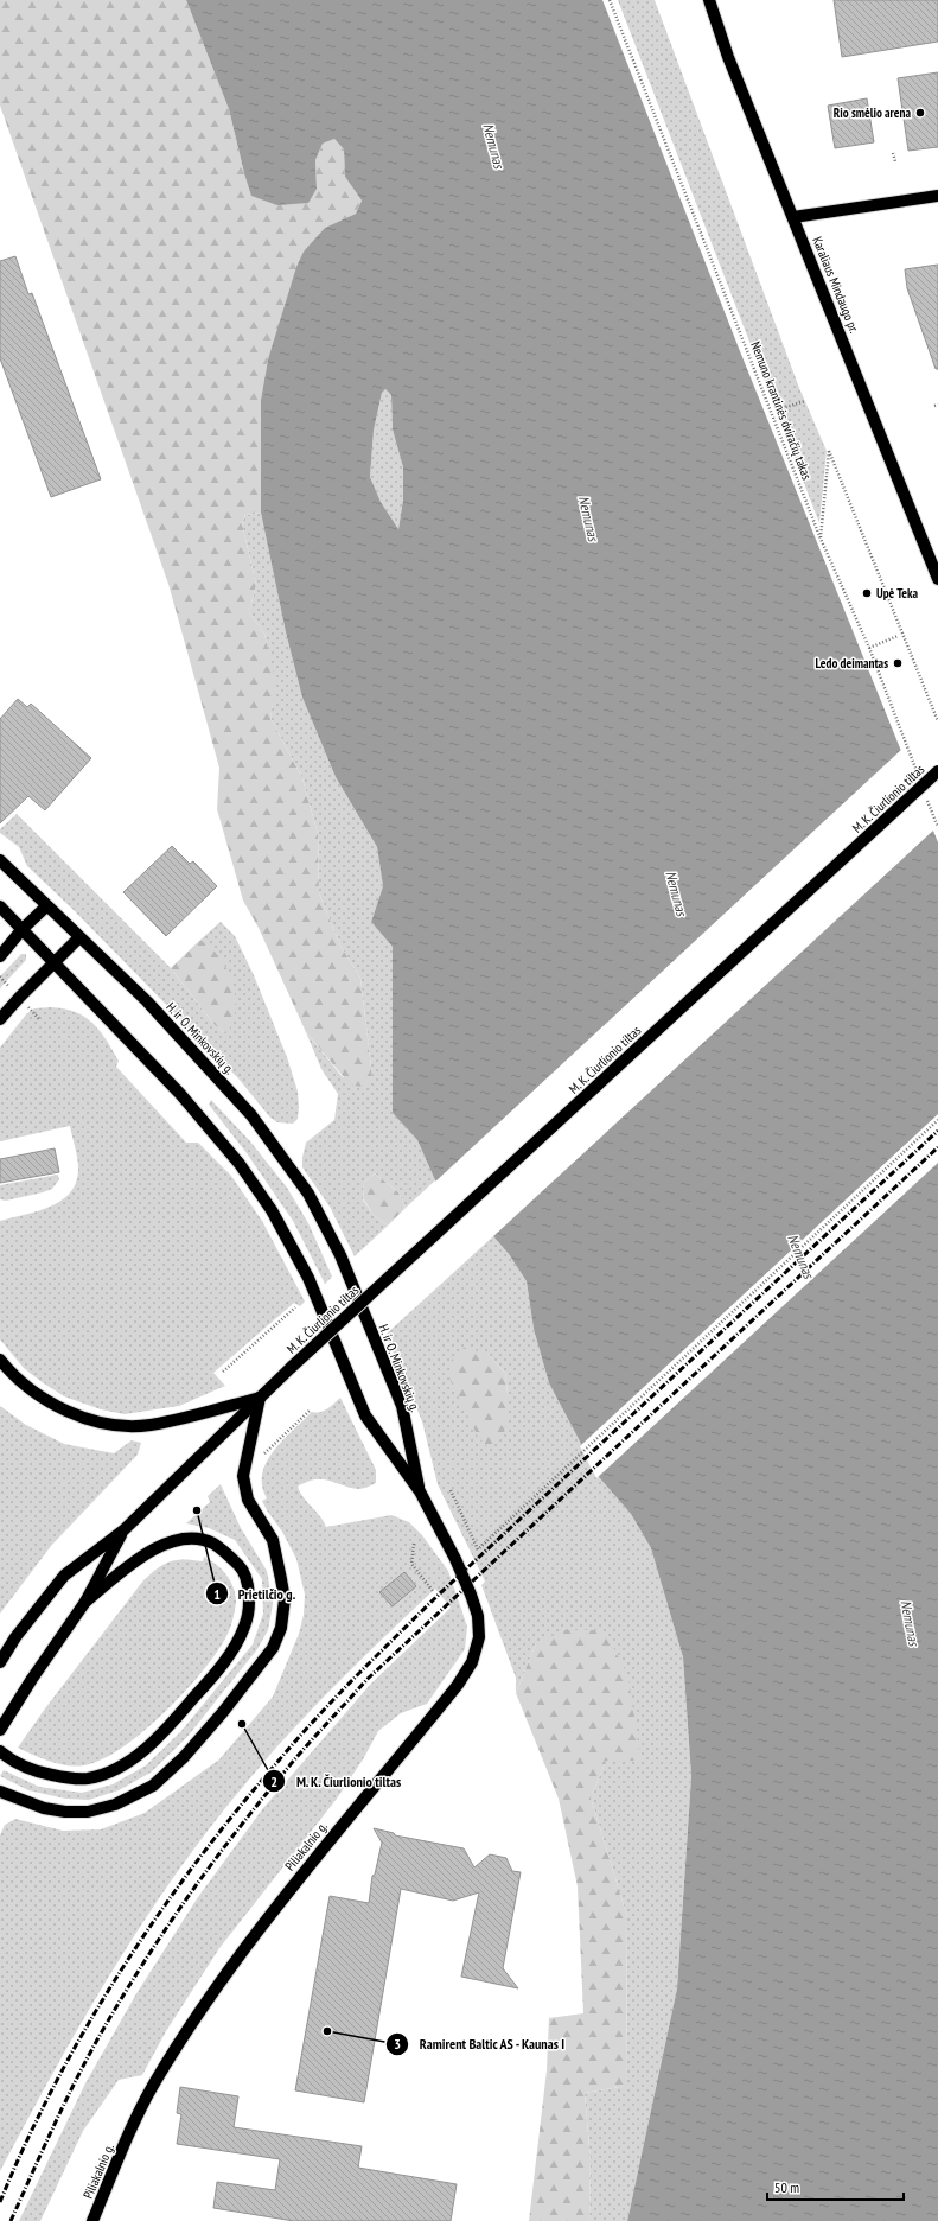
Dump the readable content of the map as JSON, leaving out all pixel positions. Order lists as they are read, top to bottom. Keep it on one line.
{"streets":{"main road":["Karaliaus Mindaugo pr.","M. K. Čiurlionio tiltas","H. ir O. Minkovskių g.","Piliakalnio g."],"path":["Nemuno krantinės dviračių takas"]},"crossings":[["H. ir O. Minkovskių g.","Piliakalnio g."]],"water":["Nemunas"],"places":["Rio smėlio arena","Upė Teka","Ledo deimantas","Prietilčio g.","M. K. Čiurlionio tiltas","Ramirent Baltic AS - Kaunas I"],"scale_bar":"50 m"}
